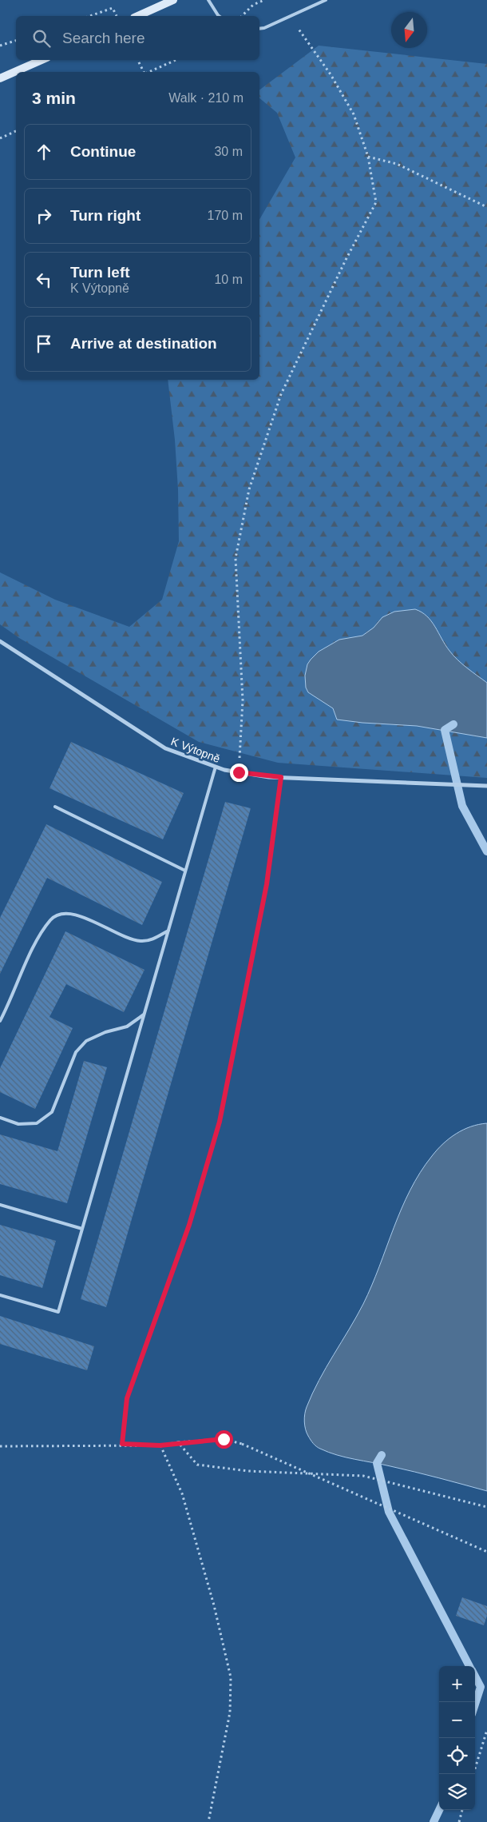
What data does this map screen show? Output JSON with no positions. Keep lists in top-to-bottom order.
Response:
{
  "streets": {
    "street": ["K Výtopně"]
  },
  "north": "bottom",
  "page": {
    "search": "Search here",
    "heading": ["3 min", "Walk · 210 m"],
    "list": [
      ["Continue", "30 m"],
      ["Turn right", "170 m"],
      ["Turn left", "K Výtopně", "10 m"],
      "Arrive at destination"
    ],
    "map_buttons": ["+", "−"]
  }
}
